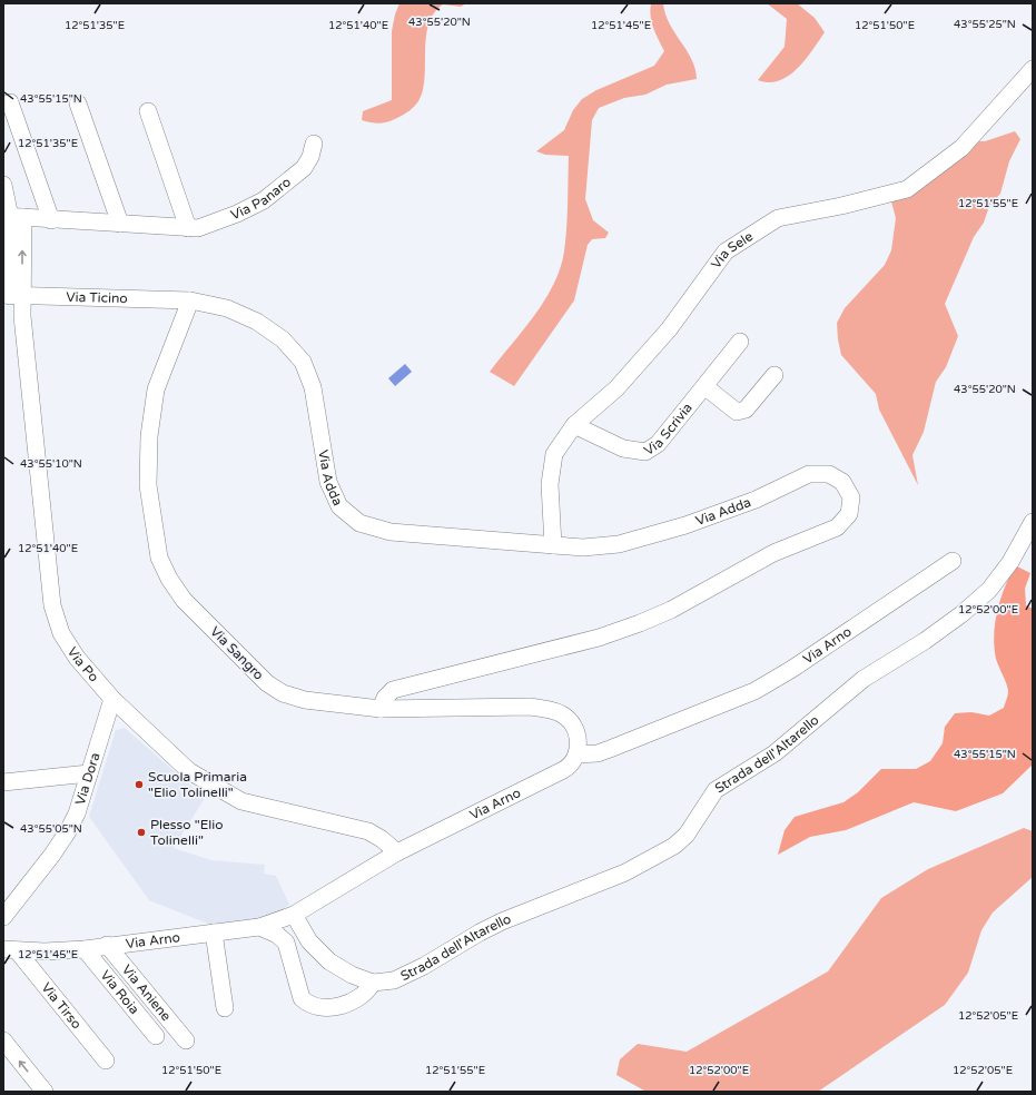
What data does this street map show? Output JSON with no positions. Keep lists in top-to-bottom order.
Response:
{
  "streets": {
    "street": [
      "Via Panaro",
      "Via Sele",
      "Via Ticino",
      "Via Scrivia",
      "Via Adda",
      "Via Arno",
      "Via Sangro",
      "Via Po",
      "Strada dell'Altarello",
      "Via Dora",
      "Via Roia",
      "Via Aniene",
      "Via Tirso"
    ]
  },
  "crossings": [
    ["Via Sele", "Via Scrivia"],
    ["Via Sele", "Via Adda"],
    ["Via Ticino", "Via Adda"],
    ["Via Ticino", "Via Sangro"],
    ["Via Ticino", "Via Po"],
    ["Via Adda", "Via Sangro"],
    ["Via Arno", "Via Sangro"],
    ["Via Arno", "Via Po"],
    ["Via Arno", "Strada dell'Altarello"],
    ["Via Arno", "Via Roia"],
    ["Via Arno", "Via Aniene"],
    ["Via Arno", "Via Tirso"],
    ["Via Po", "Via Dora"]
  ],
  "places": ["Scuola Primaria \"Elio Tolinelli\"", "Plesso \"Elio Tolinelli\""],
  "coordinates": [
    "43°55'20\"N",
    "43°55'25\"N",
    "12°51'40\"E",
    "12°51'35\"E",
    "12°51'45\"E",
    "12°51'50\"E",
    "43°55'15\"N",
    "12°51'55\"E",
    "43°55'10\"N",
    "12°52'00\"E",
    "43°55'05\"N",
    "12°52'05\"E"
  ]
}
